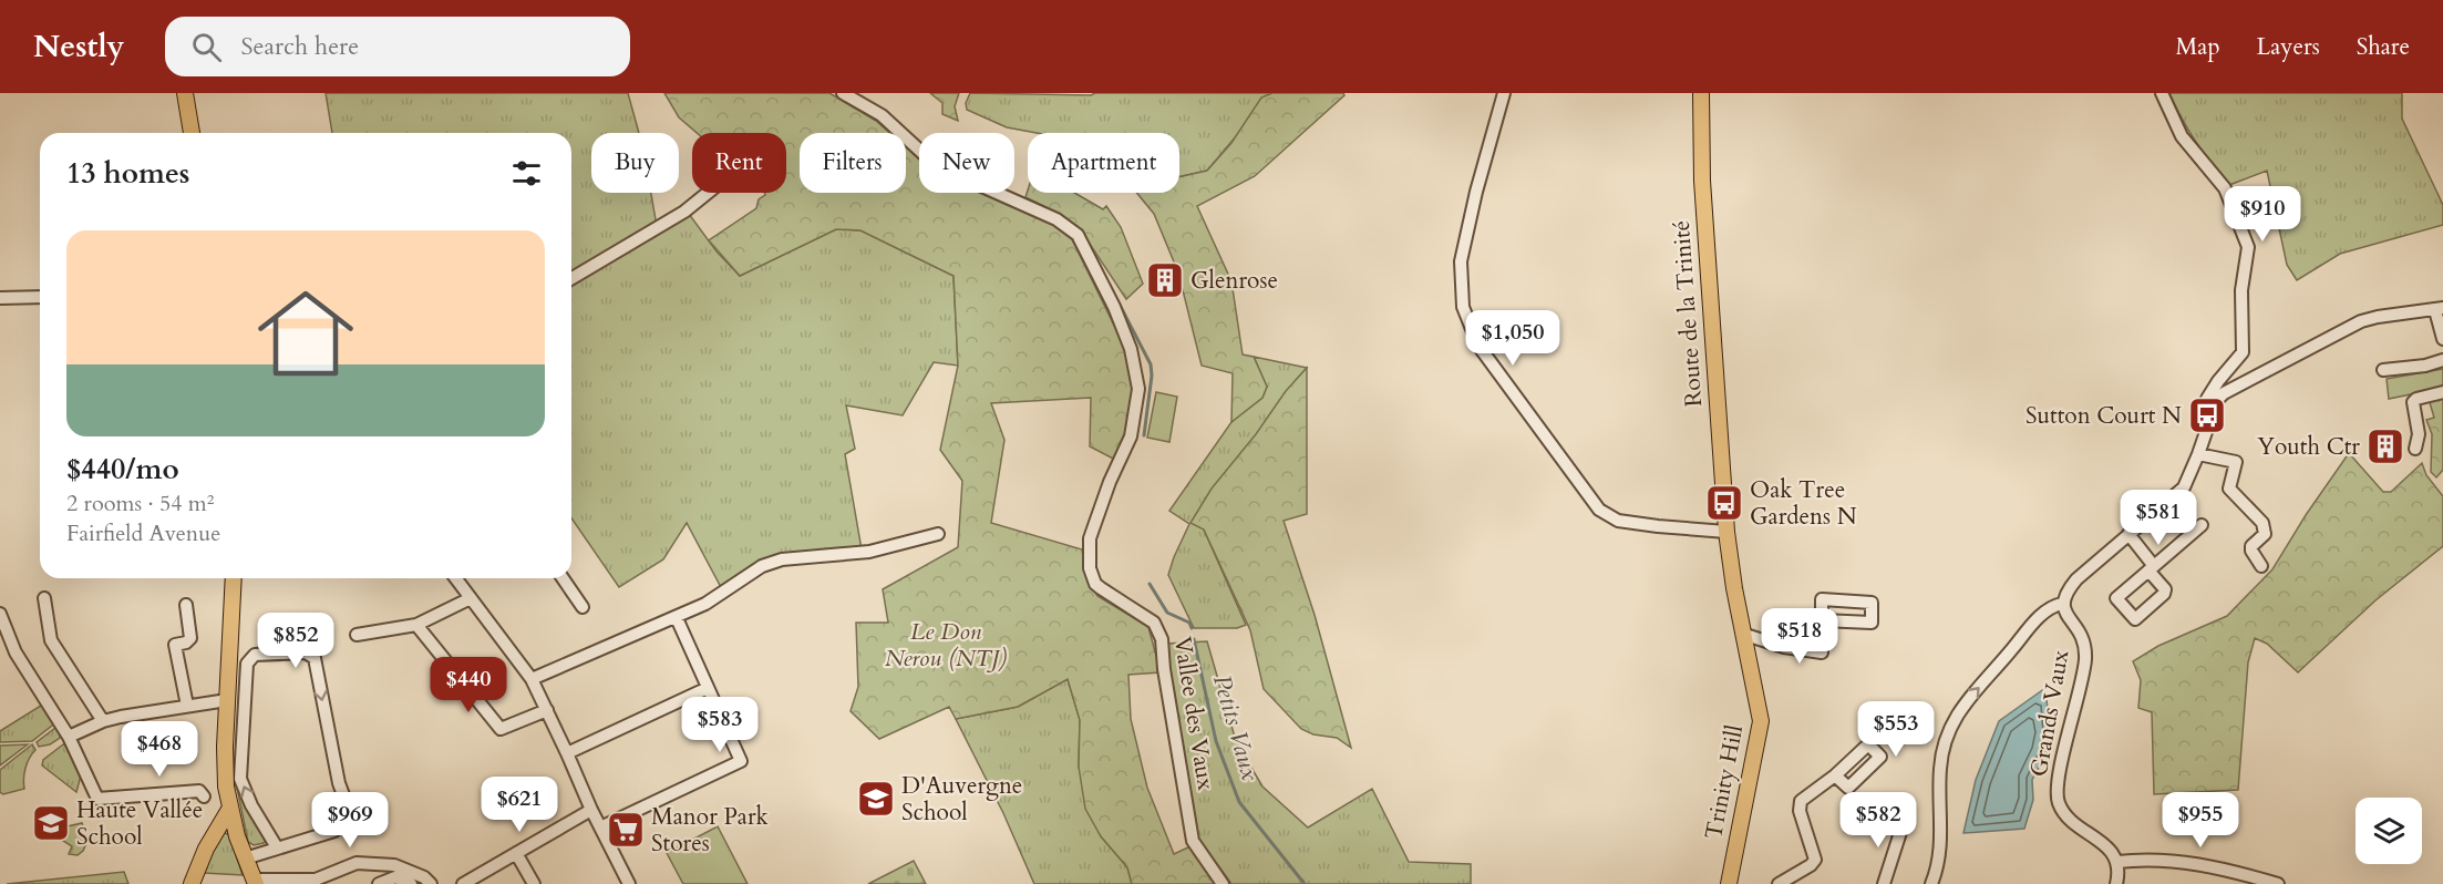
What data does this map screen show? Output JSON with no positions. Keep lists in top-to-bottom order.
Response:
{
  "streets": {
    "main road": ["Route de la Trinité", "Trinity Hill"],
    "street": ["Vallee des Vaux", "Grands Vaux"]
  },
  "crossings": [
    ["Route de la Trinité", "Trinity Hill"]
  ],
  "water": ["Petits Vaux"],
  "parks": ["Le Don Nerou (NTJ)"],
  "places": {
    "building": ["Glenrose", "Youth Ctr"],
    "bus stop": ["Sutton Court N", "Oak Tree Gardens N"],
    "school or university": ["D'Auvergne School", "Haute Vallée School"],
    "supermarket": ["Manor Park Stores"]
  },
  "page": {
    "header": "Nestly",
    "search": "Search here",
    "nav": ["Map", "Layers", "Share"],
    "chip": [
      "Buy",
      "Rent",
      "Filters",
      "New",
      "Apartment"
    ],
    "heading": "13 homes",
    "price": [
      "$910",
      "$1,050",
      "$581",
      "$518",
      "$852",
      "$440",
      "$583",
      "$553",
      "$468",
      "$621",
      "$969",
      "$582",
      "$955"
    ],
    "list": [
      {
        "name": "$440/mo",
        "note": "2 rooms · 54 m² · Fairfield Avenue"
      }
    ]
  }
}
